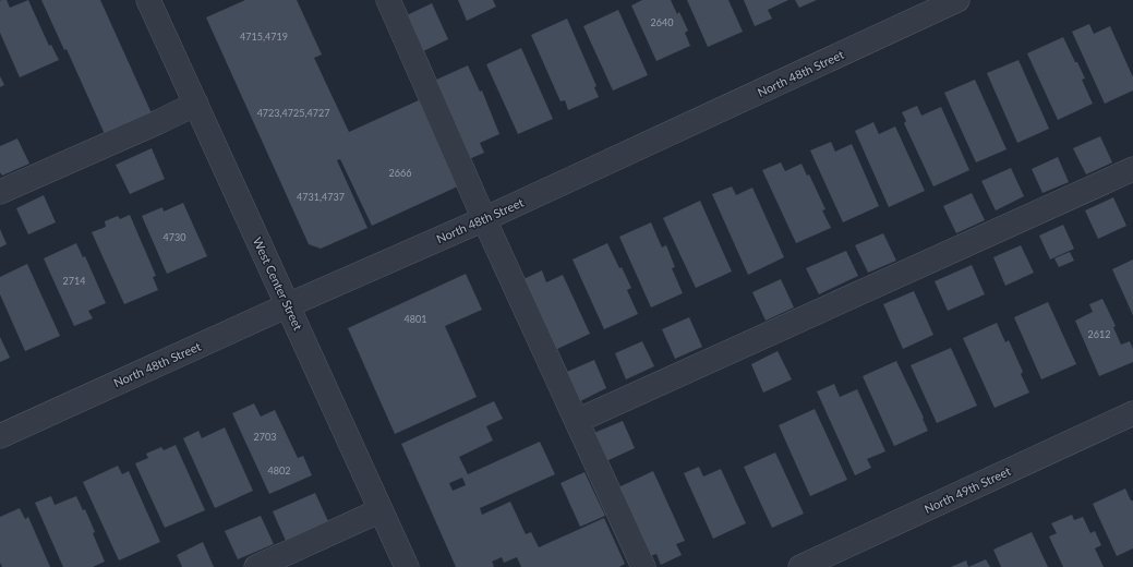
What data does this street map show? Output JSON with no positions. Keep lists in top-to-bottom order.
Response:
{
  "streets": {
    "street": ["North 48th Street", "West Center Street", "North 49th Street"]
  },
  "crossings": [
    ["North 48th Street", "West Center Street"]
  ],
  "house_numbers": [
    "2640",
    "4715,4719",
    "4723,4725,4727",
    "2666",
    "4731,4737",
    "4730",
    "2714",
    "4801",
    "2612",
    "2703",
    "4802"
  ]
}
